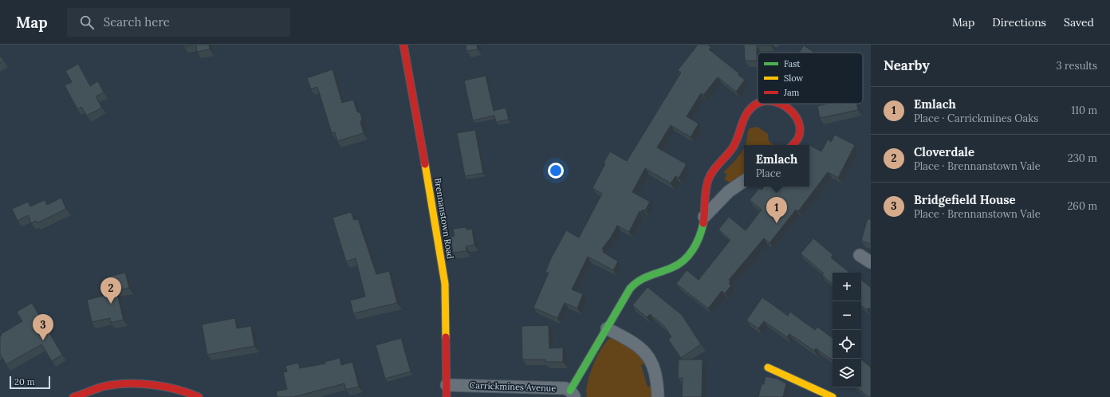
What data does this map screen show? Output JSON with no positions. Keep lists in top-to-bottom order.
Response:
{
  "streets": {
    "street": ["Brennanstown Road", "Carrickmines Avenue"]
  },
  "crossings": [
    ["Brennanstown Road", "Carrickmines Avenue"]
  ],
  "legend": ["Fast", "Slow", "Jam"],
  "scale_bar": "20 m",
  "page": {
    "header": "Map",
    "search": "Search here",
    "nav": ["Map", "Directions", "Saved"],
    "heading": ["Nearby", "3 results"],
    "list": [
      {
        "mark": "1",
        "name": "Emlach",
        "note": "Place · Carrickmines Oaks",
        "value": "110 m"
      },
      {
        "mark": "2",
        "name": "Cloverdale",
        "note": "Place · Brennanstown Vale",
        "value": "230 m"
      },
      {
        "mark": "3",
        "name": "Bridgefield House",
        "note": "Place · Brennanstown Vale",
        "value": "260 m"
      }
    ],
    "popup": ["Emlach", "Place"],
    "pins": ["1", "2", "3"],
    "map_buttons": ["+", "−"],
    "scale": "20 m"
  }
}
